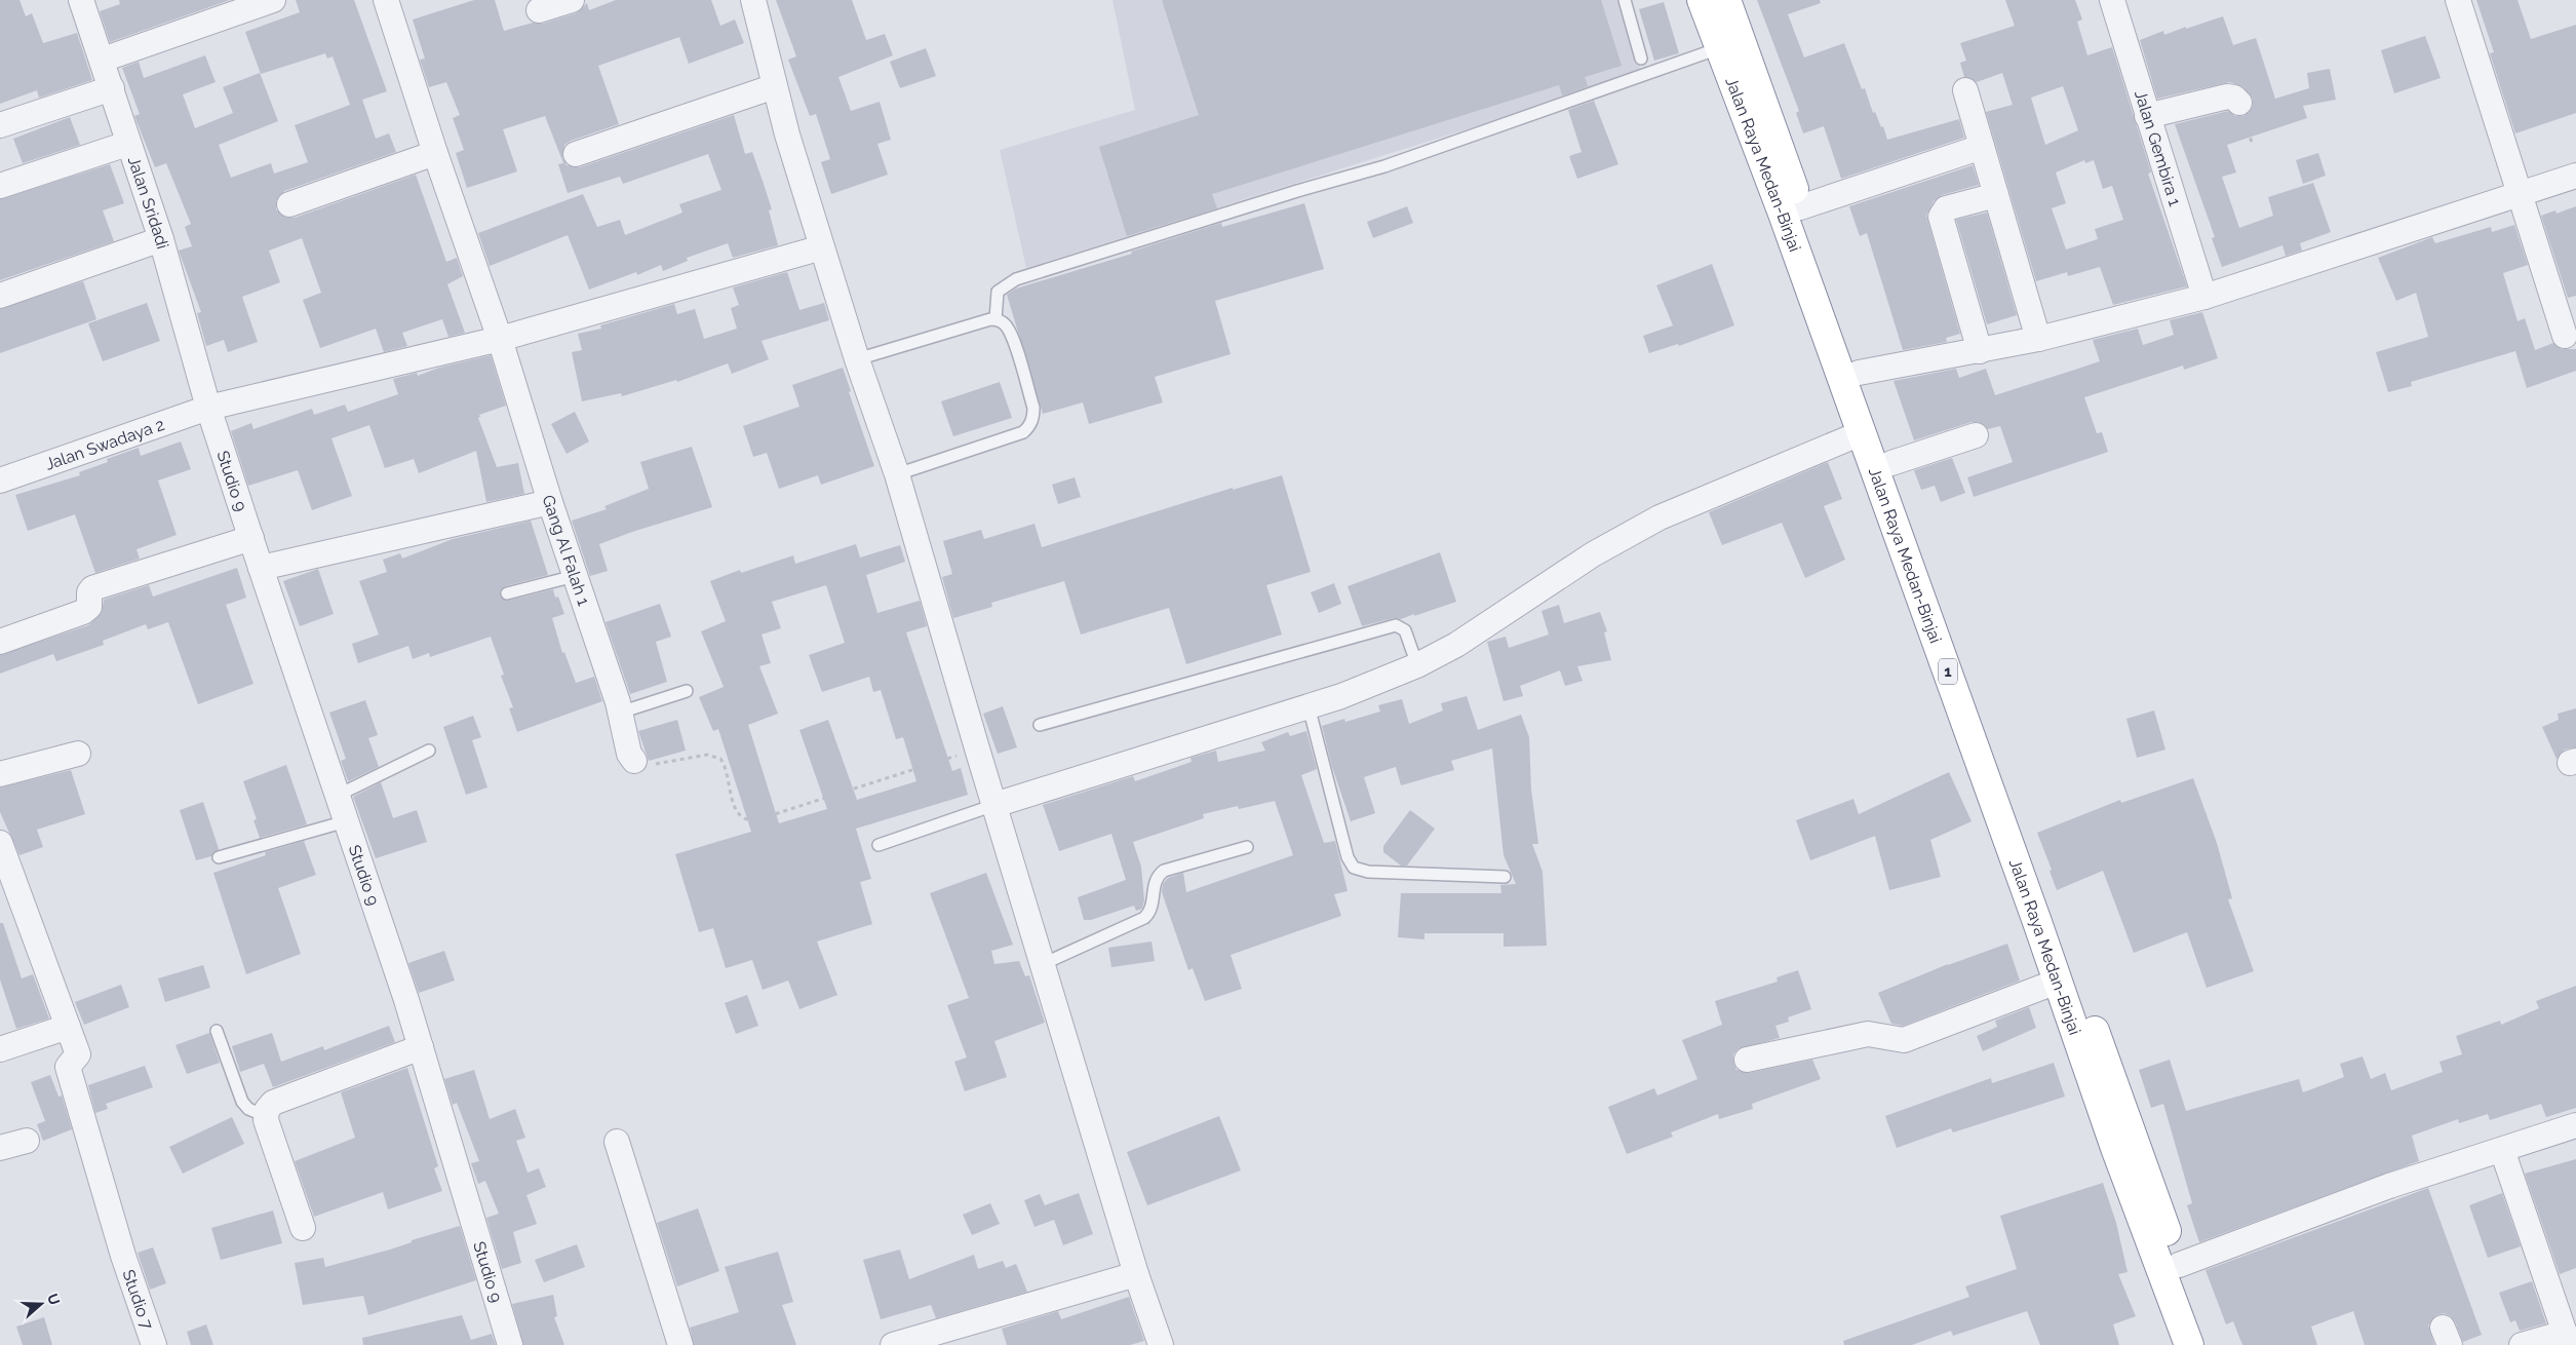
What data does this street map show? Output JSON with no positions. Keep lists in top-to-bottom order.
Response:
{
  "streets": {
    "highway": ["Jalan Raya Medan-Binjai", "1"],
    "street": [
      "Jalan Gembira 1",
      "Jalan Sridadi",
      "Jalan Swadaya 2",
      "Studio 9",
      "Gang Al Falah 1",
      "Studio 7"
    ]
  },
  "crossings": [
    ["Jalan Sridadi", "Jalan Swadaya 2"],
    ["Jalan Sridadi", "Studio 9"],
    ["Jalan Swadaya 2", "Studio 9"],
    ["Jalan Swadaya 2", "Gang Al Falah 1"]
  ],
  "north": "right"
}
